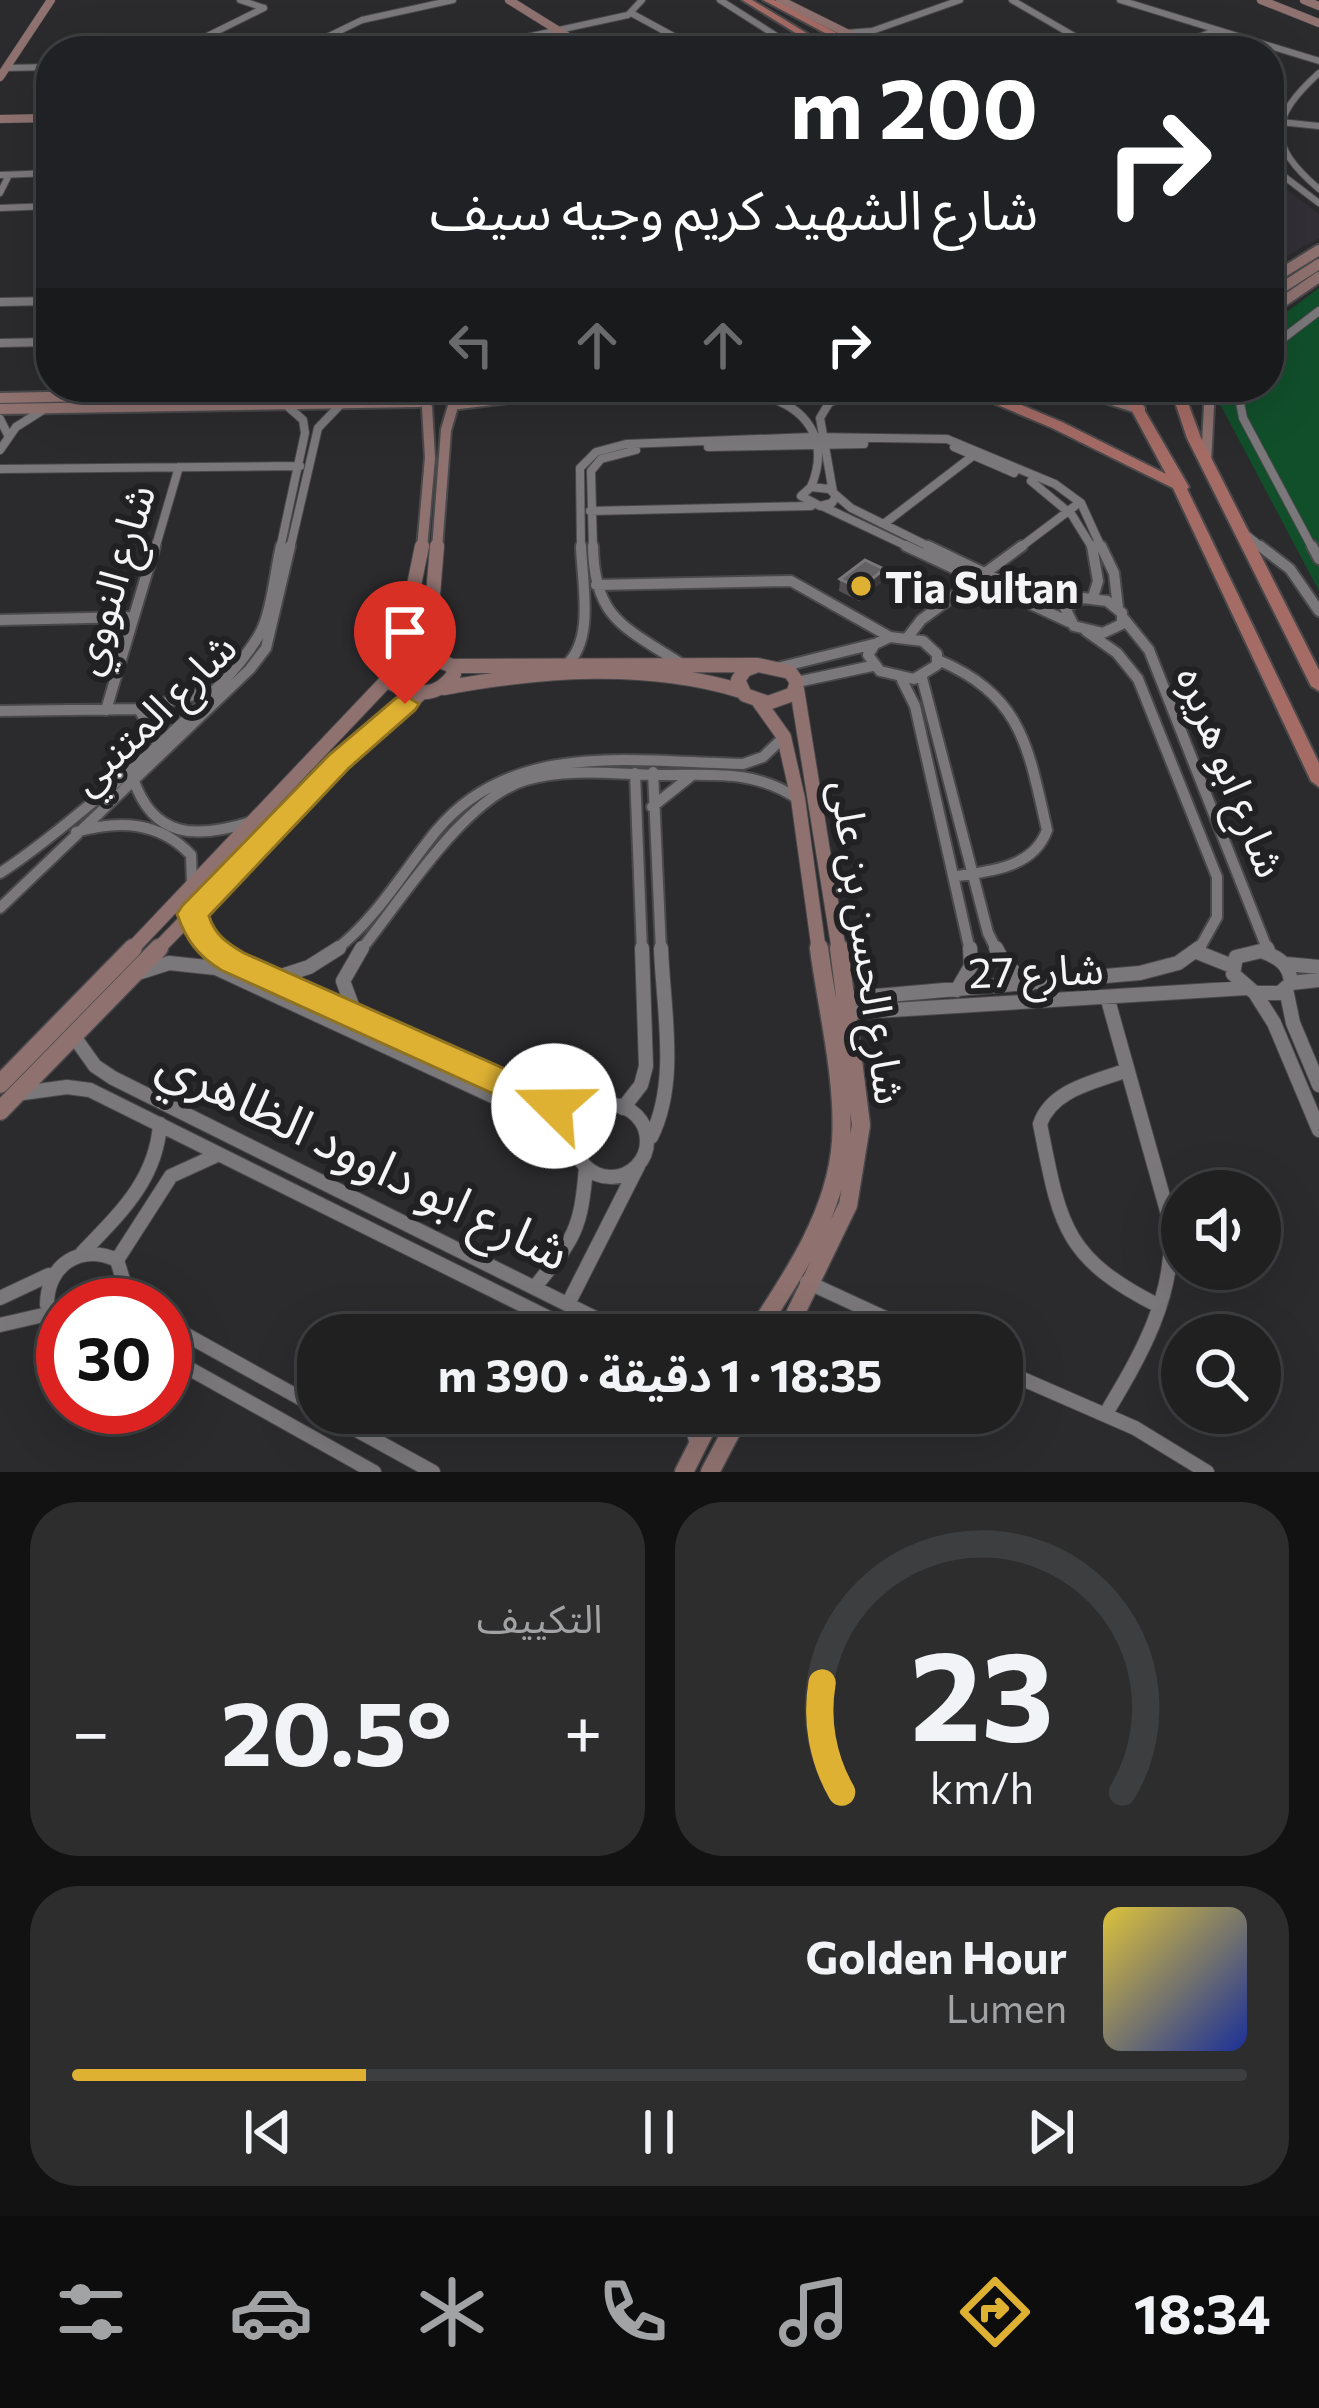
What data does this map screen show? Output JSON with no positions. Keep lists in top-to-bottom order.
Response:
{
  "streets": {
    "street": [
      "شارع النووي",
      "شارع المتنبي",
      "شارع ابو هريره",
      "شارع الحسن بن على",
      "شارع 27",
      "شارع ابو داوود الظاهري"
    ]
  },
  "crossings": [
    ["شارع النووي", "شارع المتنبي"],
    ["شارع ابو هريره", "شارع 27"],
    ["شارع الحسن بن على", "شارع 27"]
  ],
  "places": ["Tia Sultan"],
  "page": {
    "turn": ["200 m", "شارع الشهيد كريم وجيه سيف"],
    "limit": "30",
    "trip": "18:35 · 1 دقيقة · 390 m",
    "tile": "التكييف",
    "heat": ["−", "20.5°", "+"],
    "song": ["Golden Hour", "Lumen"],
    "tabs": "18:34",
    "gauge": ["23", "km/h"]
  }
}
